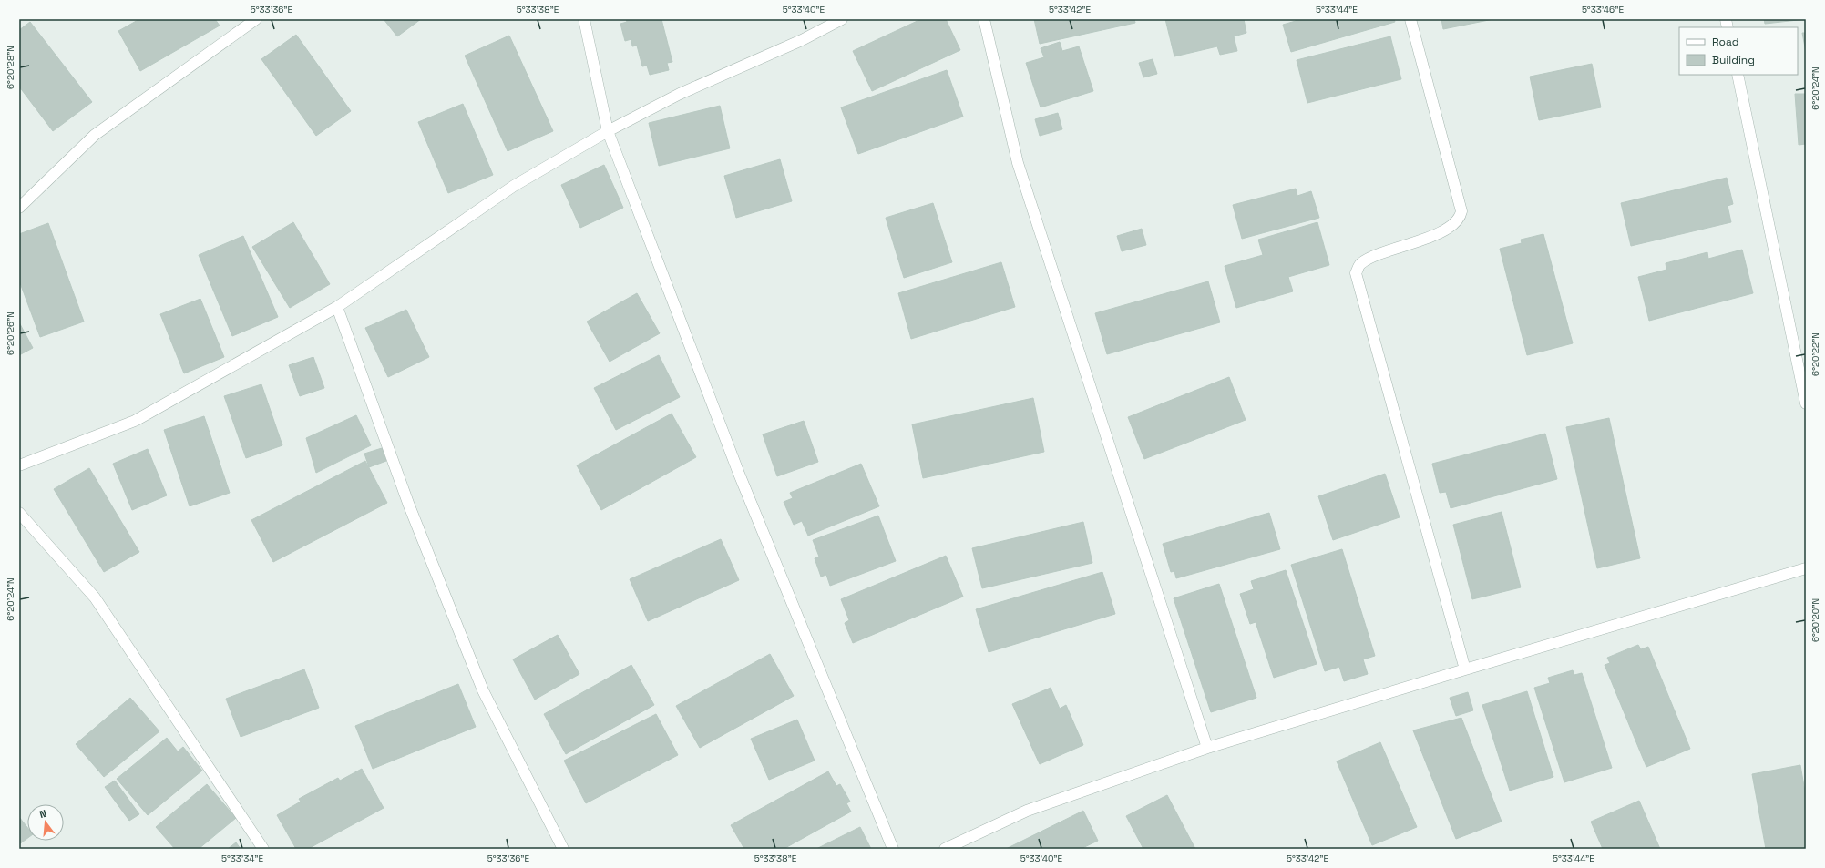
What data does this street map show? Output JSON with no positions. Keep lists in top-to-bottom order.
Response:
{
  "legend": ["Road", "Building"],
  "north": "top",
  "coordinates": [
    "5°33'36\"E",
    "5°33'38\"E",
    "5°33'40\"E",
    "5°33'42\"E",
    "5°33'44\"E",
    "5°33'46\"E",
    "6°20'28\"N",
    "6°20'24\"N",
    "6°20'26\"N",
    "6°20'22\"N",
    "6°20'20\"N",
    "5°33'34\"E"
  ]
}
